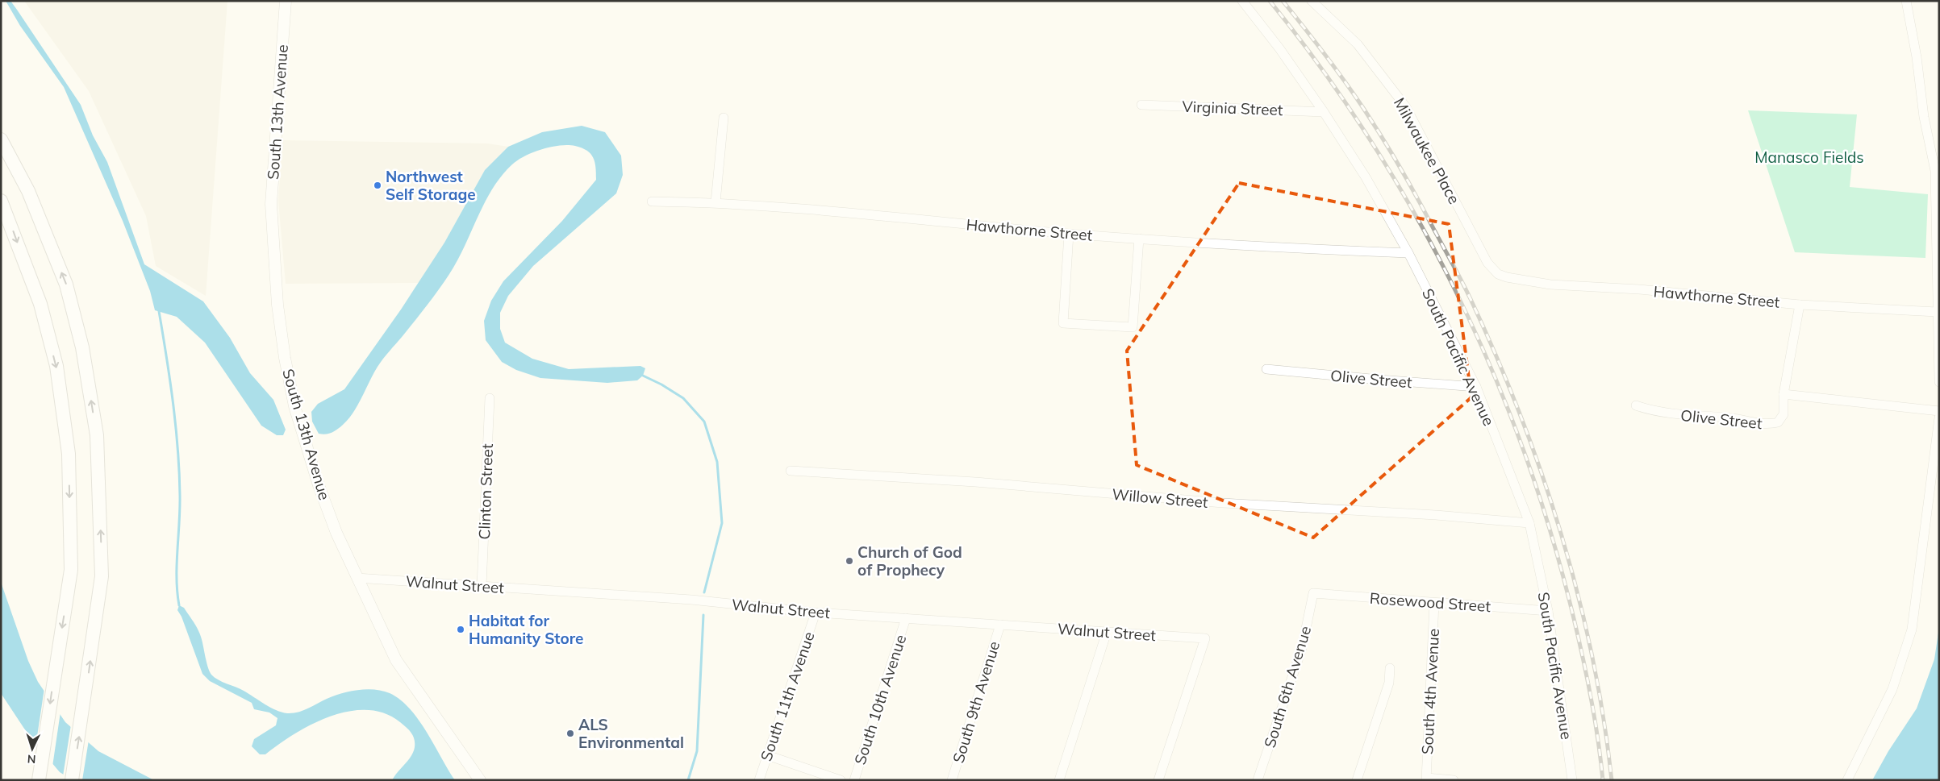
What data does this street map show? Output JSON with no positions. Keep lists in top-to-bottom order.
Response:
{
  "streets": {
    "main road": ["South 13th Avenue"],
    "street": [
      "Virginia Street",
      "Milwaukee Place",
      "Hawthorne Street",
      "South Pacific Avenue",
      "Olive Street",
      "Clinton Street",
      "Willow Street",
      "Walnut Street",
      "Rosewood Street",
      "South 6th Avenue",
      "South 4th Avenue",
      "South 11th Avenue",
      "South 10th Avenue",
      "South 9th Avenue"
    ]
  },
  "crossings": [
    ["Virginia Street", "South Pacific Avenue"],
    ["South 13th Avenue", "Walnut Street"],
    ["Milwaukee Place", "Hawthorne Street"],
    ["Hawthorne Street", "South Pacific Avenue"],
    ["Hawthorne Street", "Olive Street"],
    ["South Pacific Avenue", "Olive Street"],
    ["South Pacific Avenue", "Willow Street"],
    ["South Pacific Avenue", "Rosewood Street"],
    ["Clinton Street", "Walnut Street"],
    ["Walnut Street", "South 11th Avenue"],
    ["Walnut Street", "South 10th Avenue"],
    ["Walnut Street", "South 9th Avenue"],
    ["Rosewood Street", "South 6th Avenue"],
    ["Rosewood Street", "South 4th Avenue"]
  ],
  "parks": ["Manasco Fields"],
  "places": [
    "Northwest Self Storage",
    "Church of God of Prophecy",
    "Habitat for Humanity Store",
    "ALS Environmental"
  ],
  "north": "bottom"
}
